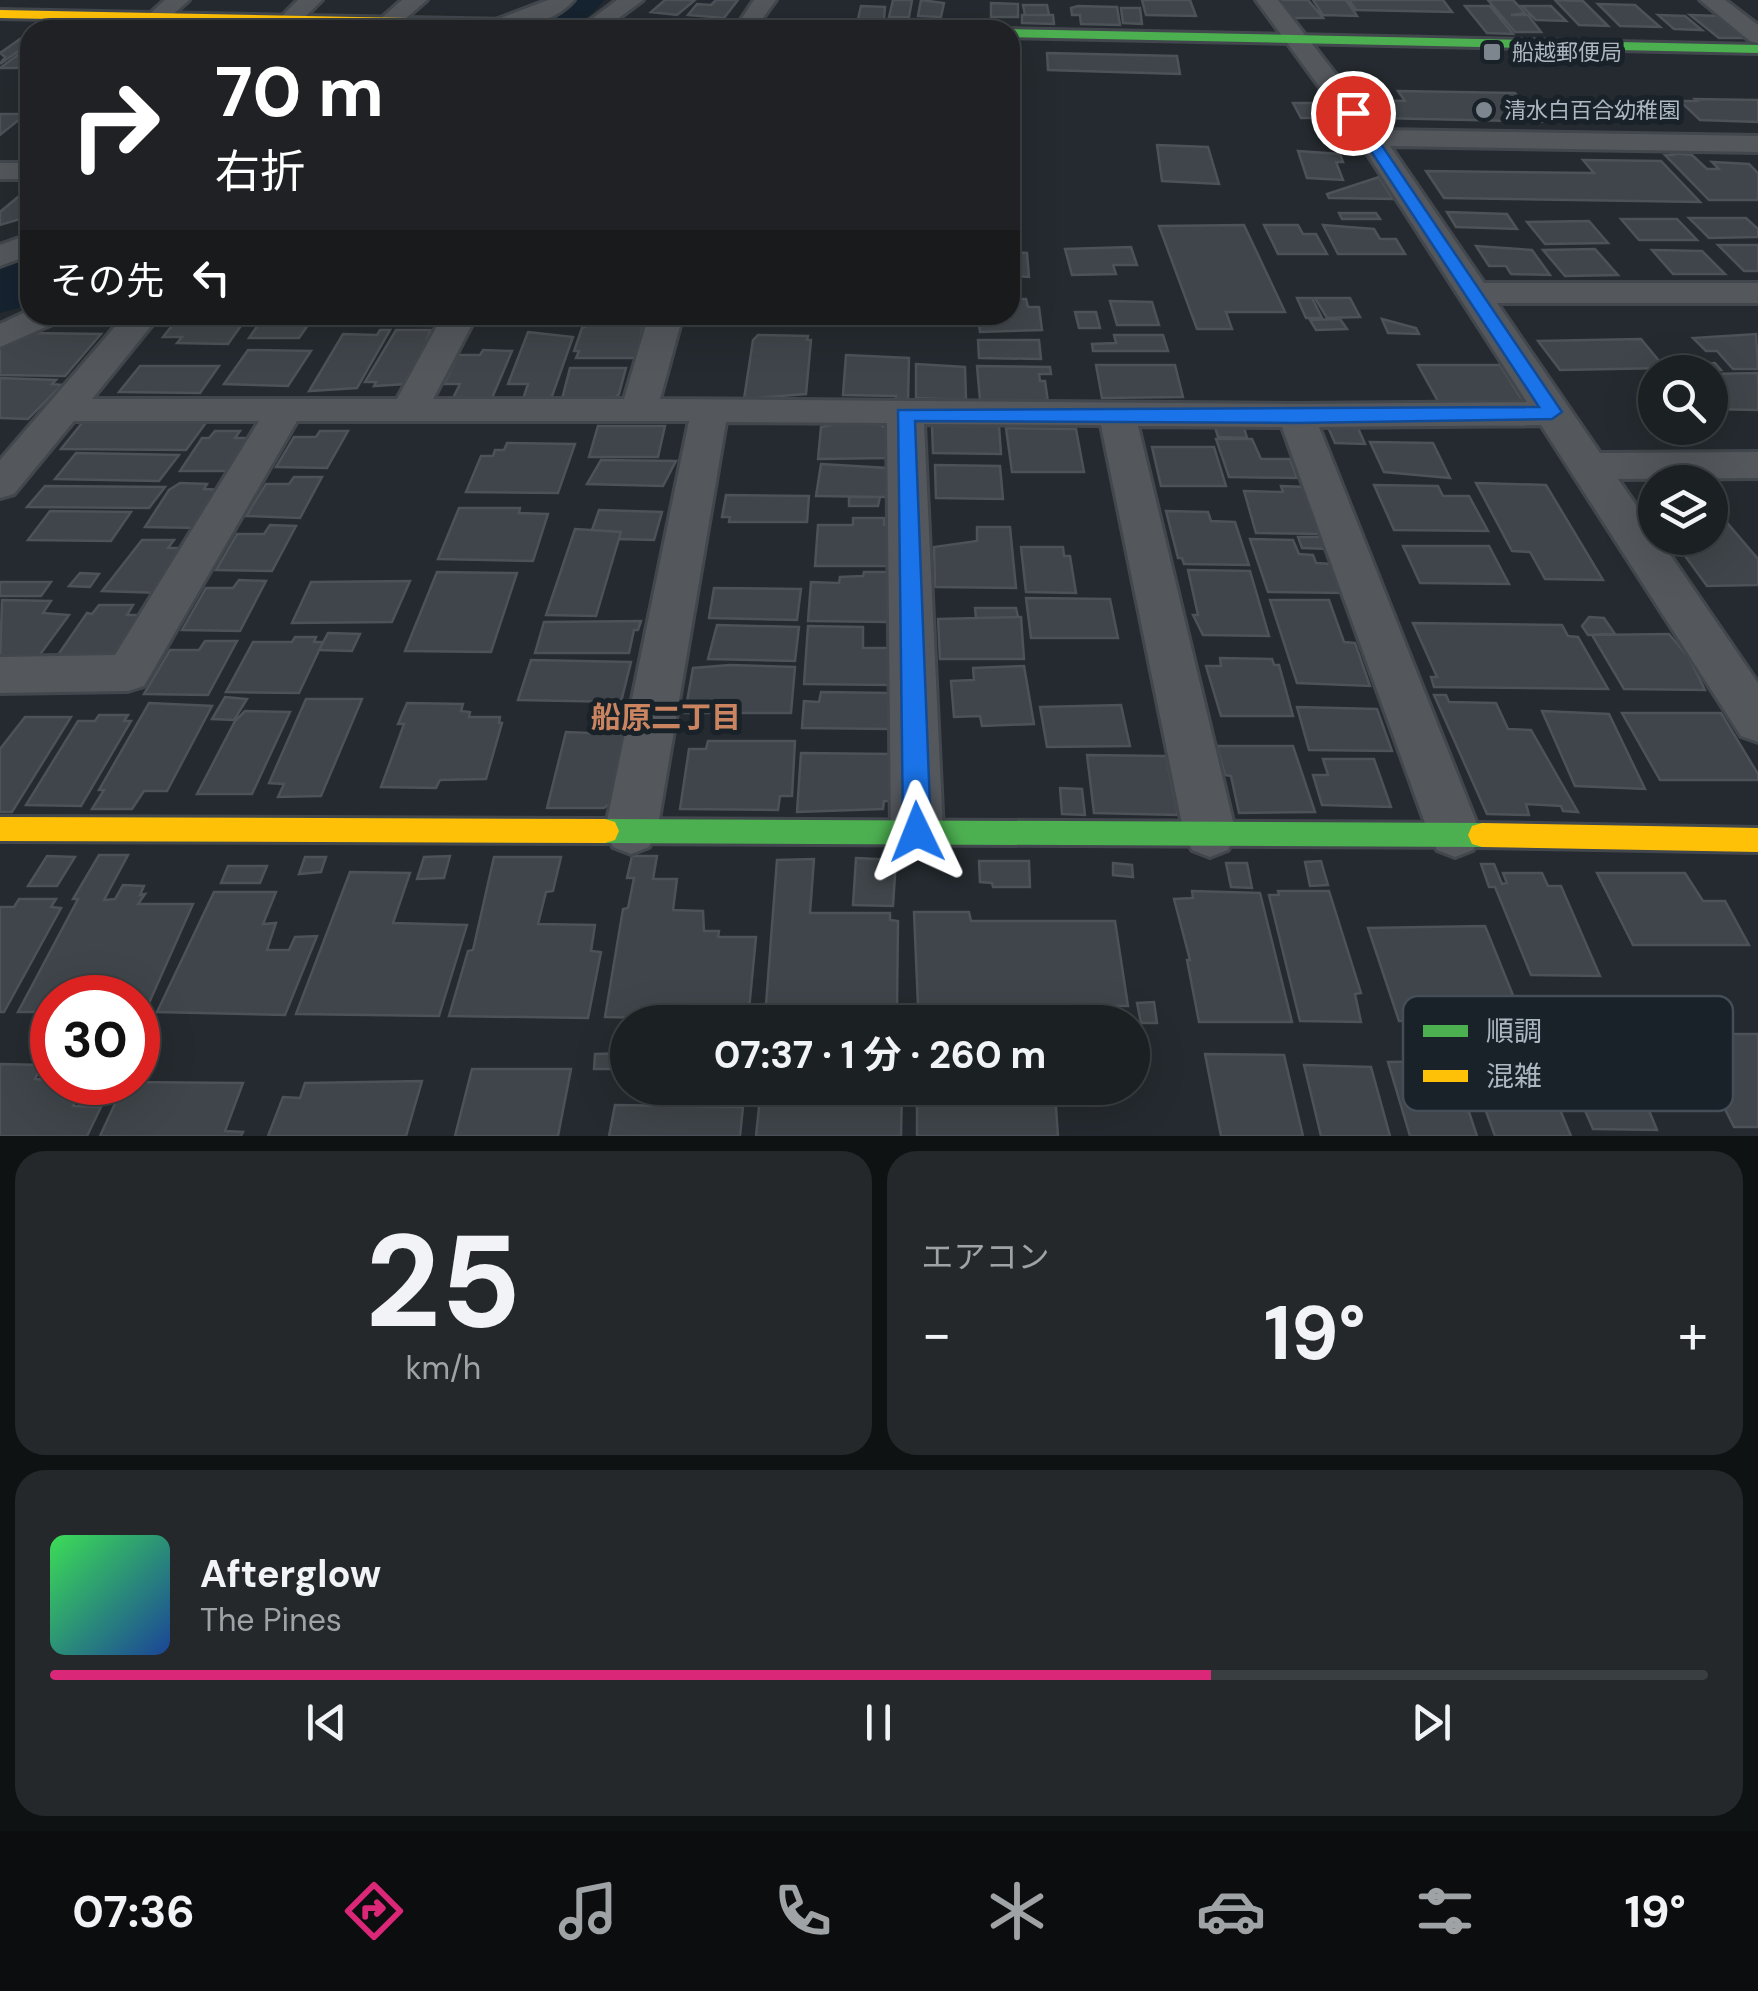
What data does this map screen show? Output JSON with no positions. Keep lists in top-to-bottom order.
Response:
{
  "districts": ["船原二丁目"],
  "places": {
    "transit": ["船越郵便局"],
    "other": ["清水白百合幼稚園"]
  },
  "legend": ["順調", "混雑"],
  "page": {
    "turn": ["70 m", "右折"],
    "then": "その先",
    "limit": "30",
    "trip": "07:37 · 1 分 · 260 m",
    "tile": [
      ["25", "km/h"],
      "エアコン"
    ],
    "heat": ["−", "19°", "+"],
    "song": ["Afterglow", "The Pines"],
    "tabs": ["07:36", "19°"]
  }
}
